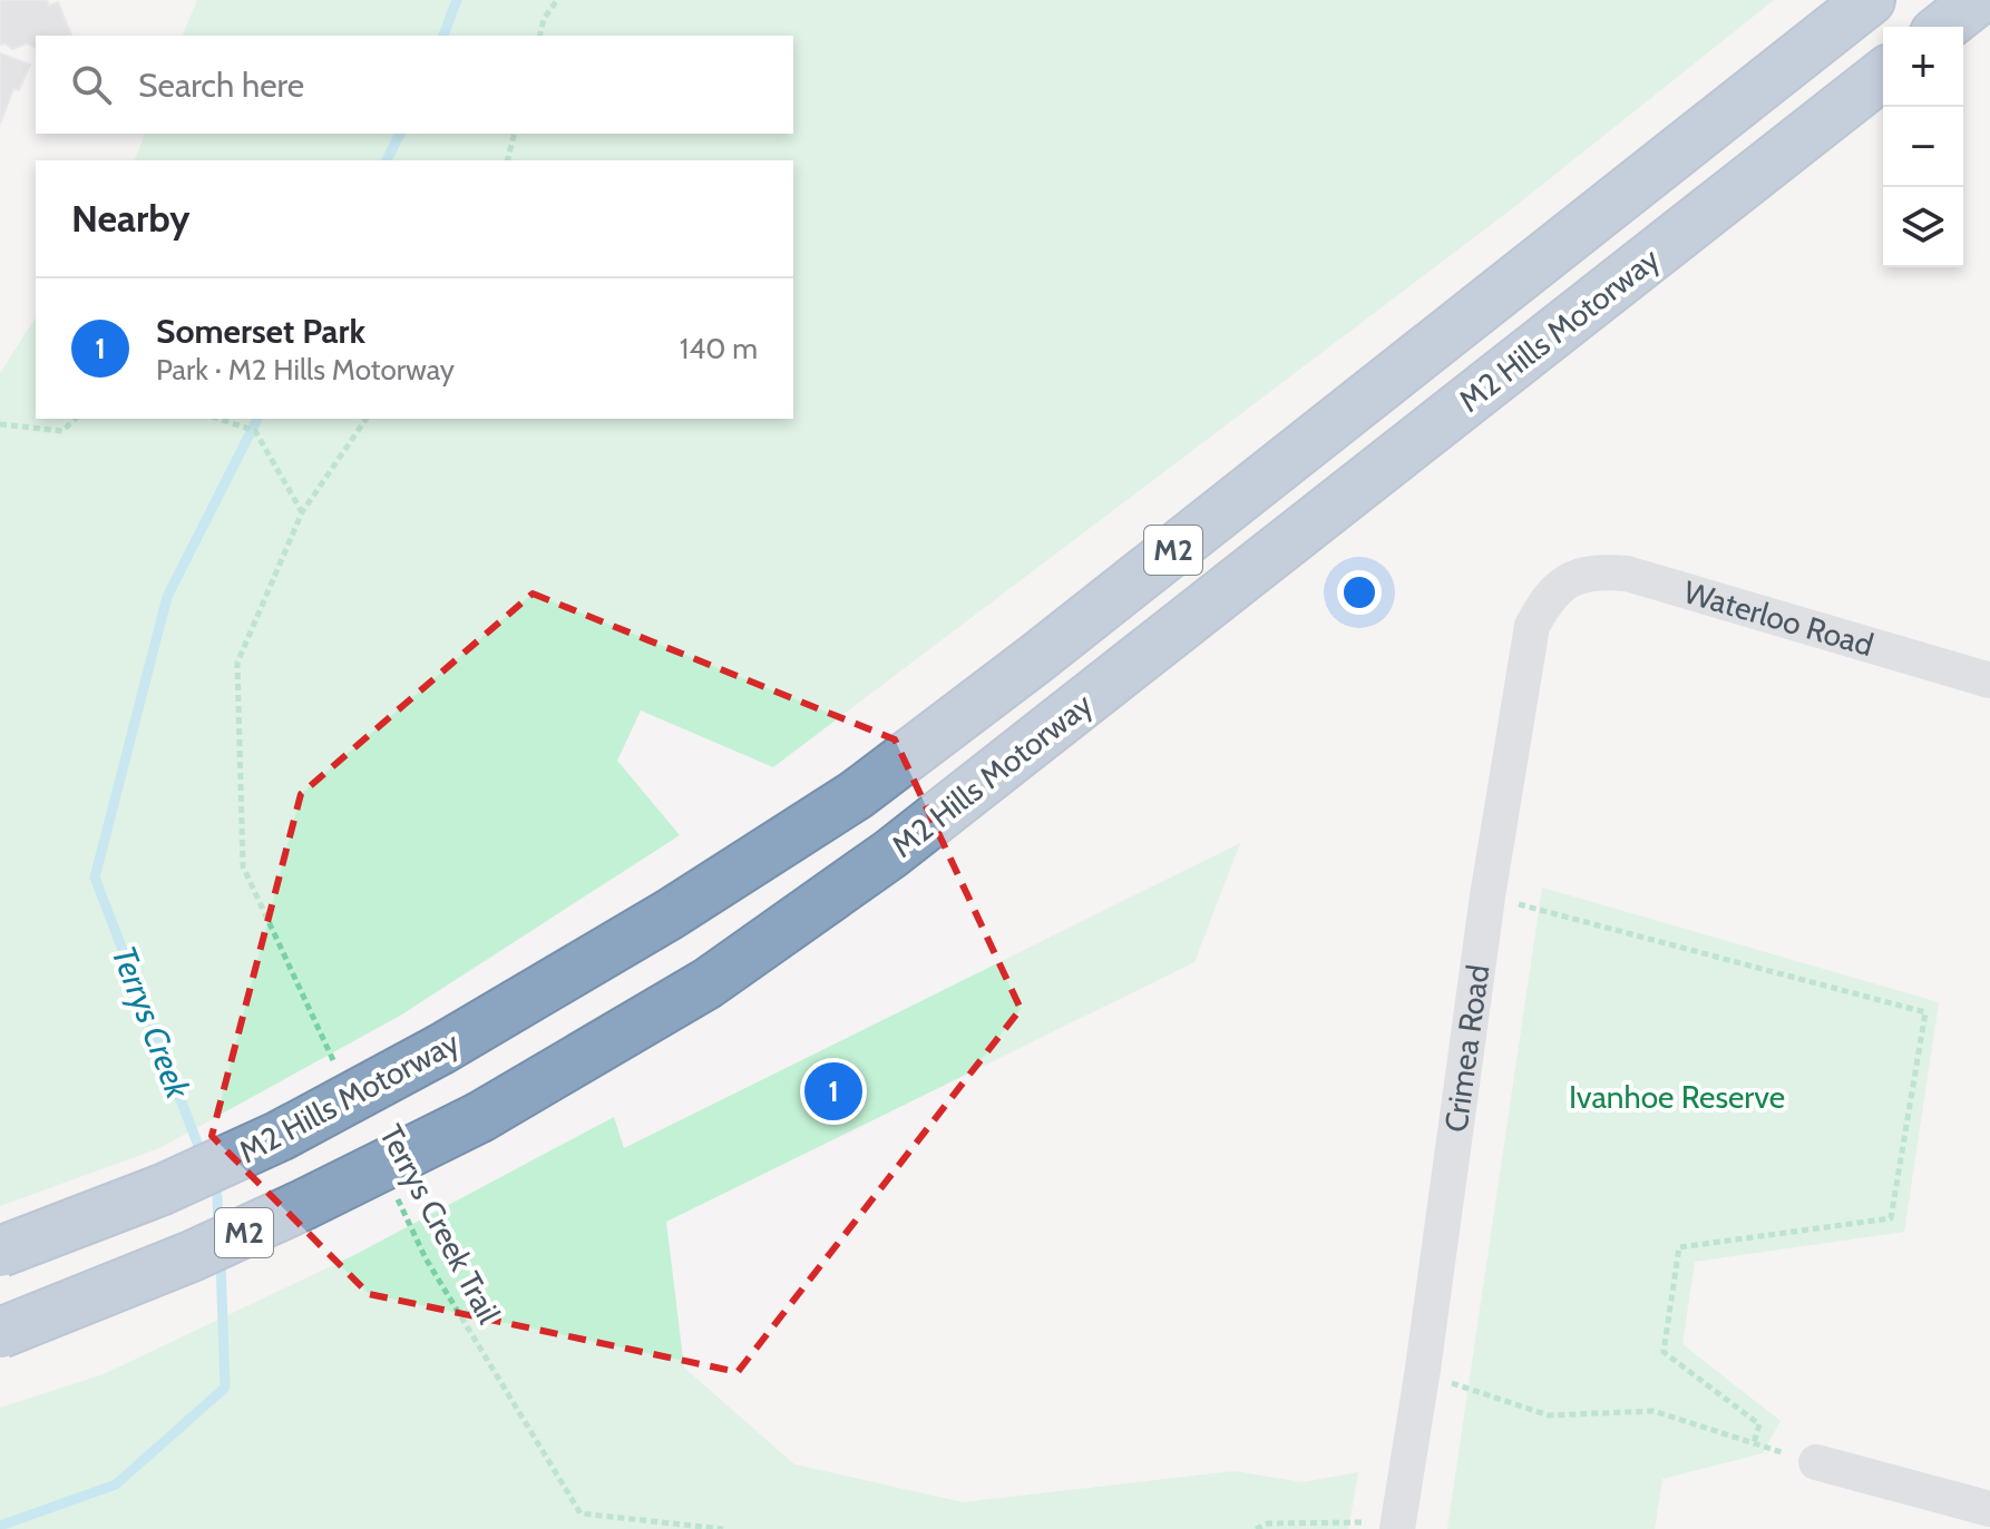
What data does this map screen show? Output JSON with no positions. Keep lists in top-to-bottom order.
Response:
{
  "streets": {
    "highway": ["M2 Hills Motorway", "M2"],
    "street": ["Waterloo Road", "Crimea Road"],
    "path": ["Terrys Creek Trail"]
  },
  "crossings": [
    ["Waterloo Road", "Crimea Road"]
  ],
  "water": ["Terrys Creek"],
  "parks": ["Ivanhoe Reserve"],
  "page": {
    "map_buttons": ["+", "−"],
    "search": "Search here",
    "heading": "Nearby",
    "list": [
      {
        "mark": "1",
        "name": "Somerset Park",
        "note": "Park · M2 Hills Motorway",
        "value": "140 m"
      }
    ],
    "pins": "1"
  }
}
